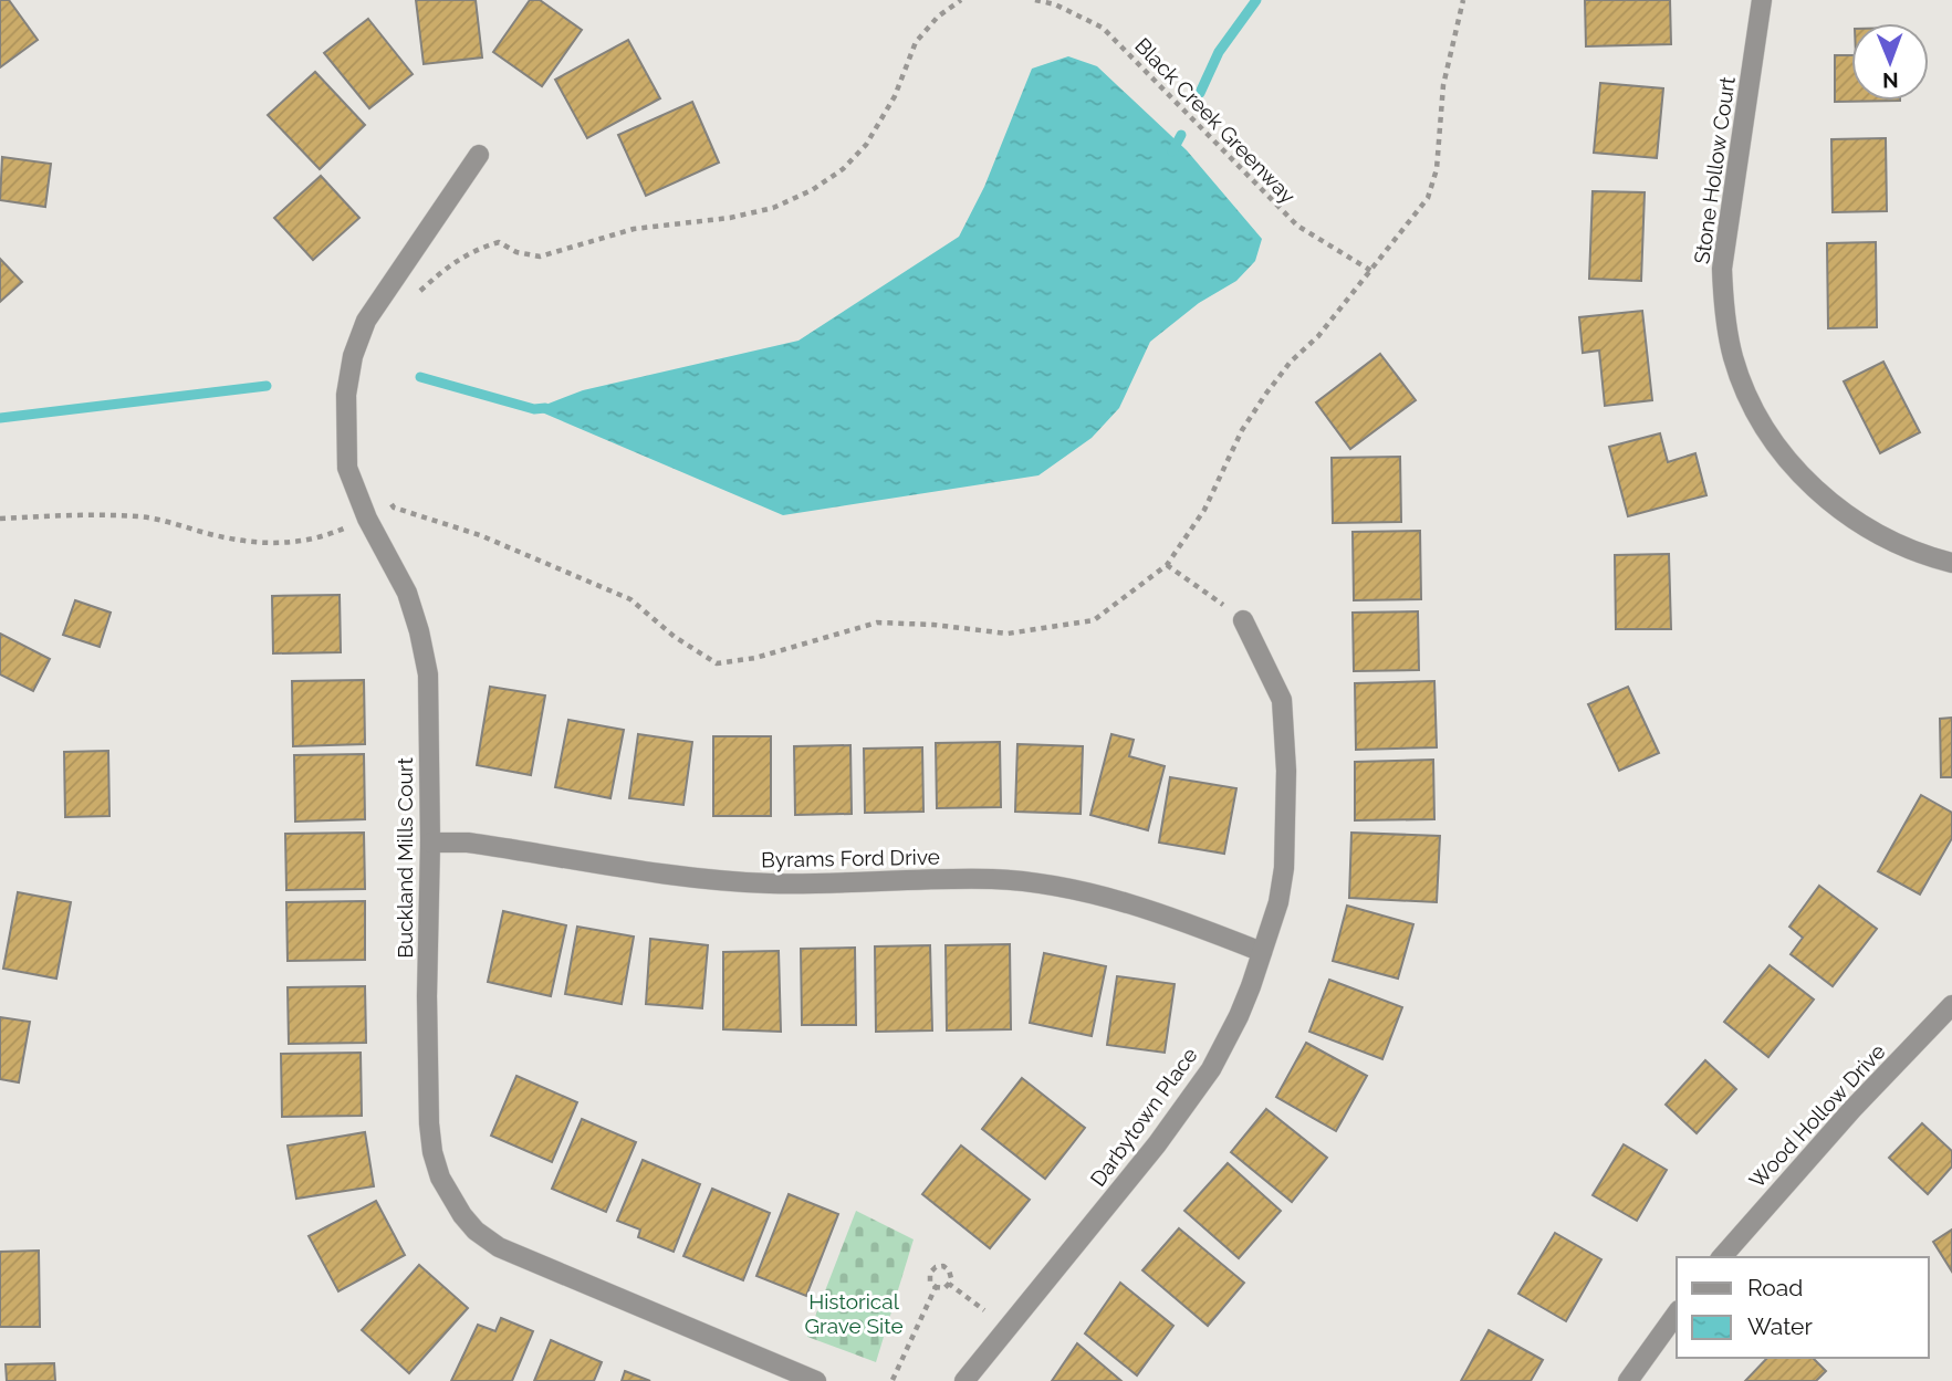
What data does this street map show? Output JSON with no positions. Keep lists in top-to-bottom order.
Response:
{
  "streets": {
    "street": [
      "Stone Hollow Court",
      "Buckland Mills Court",
      "Byrams Ford Drive",
      "Wood Hollow Drive",
      "Darbytown Place"
    ],
    "path": ["Black Creek Greenway"]
  },
  "crossings": [
    ["Buckland Mills Court", "Byrams Ford Drive"],
    ["Byrams Ford Drive", "Darbytown Place"]
  ],
  "parks": ["Historical Grave Site"],
  "legend": ["Road", "Water"],
  "north": "bottom"
}
